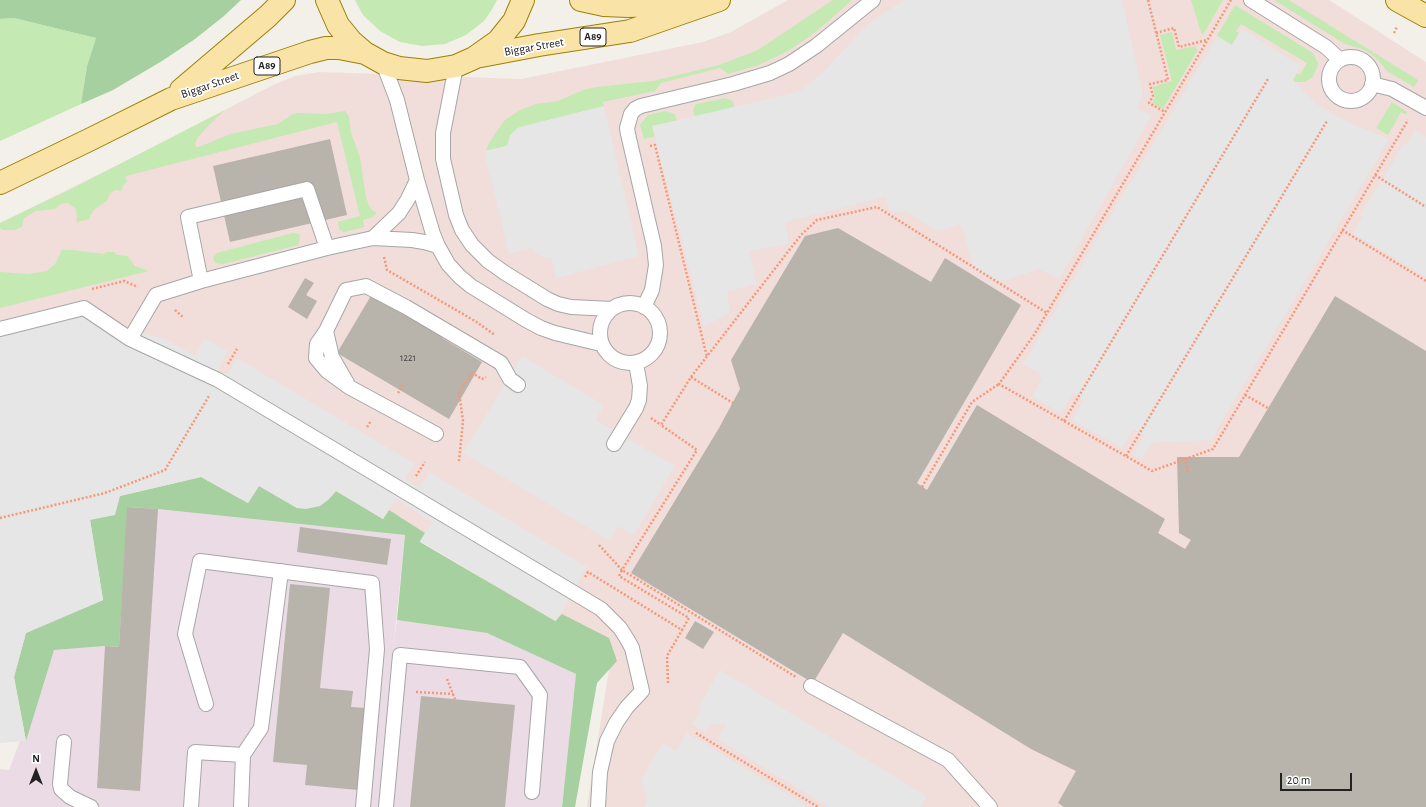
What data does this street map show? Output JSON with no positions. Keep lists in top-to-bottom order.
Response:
{
  "streets": {
    "main road": ["A89", "Biggar Street"]
  },
  "house_numbers": ["1221"],
  "scale_bar": "20 m",
  "north": "top"
}
